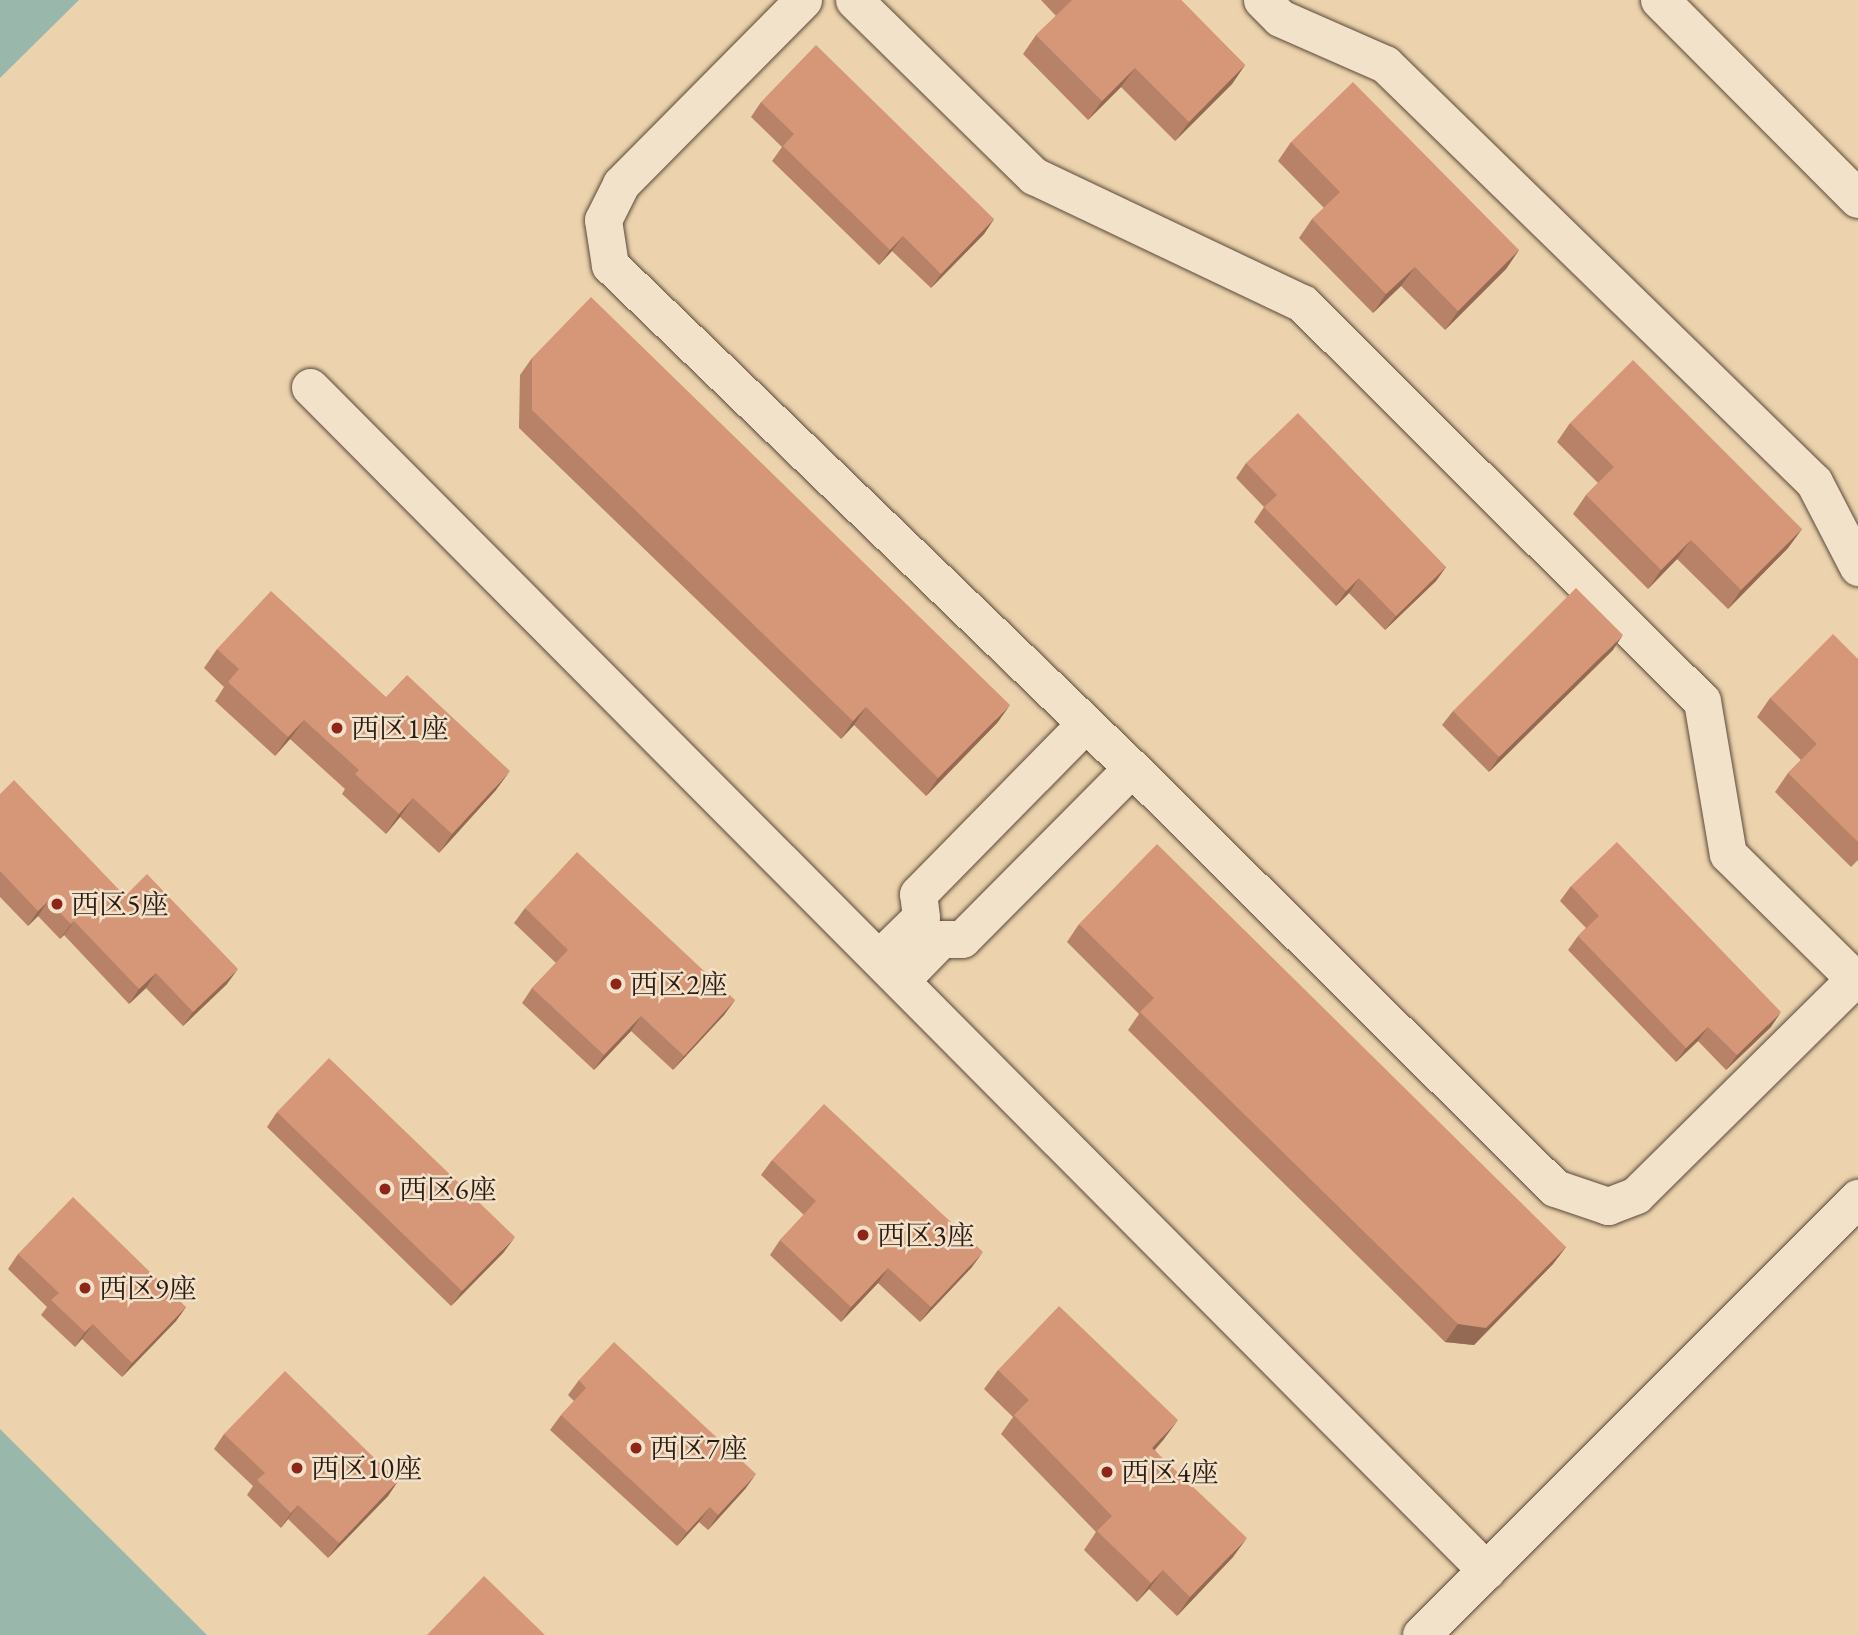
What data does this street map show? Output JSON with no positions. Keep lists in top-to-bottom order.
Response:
{
  "places": [
    "西区1座",
    "西区5座",
    "西区2座",
    "西区6座",
    "西区3座",
    "西区9座",
    "西区7座",
    "西区10座",
    "西区4座"
  ]
}
